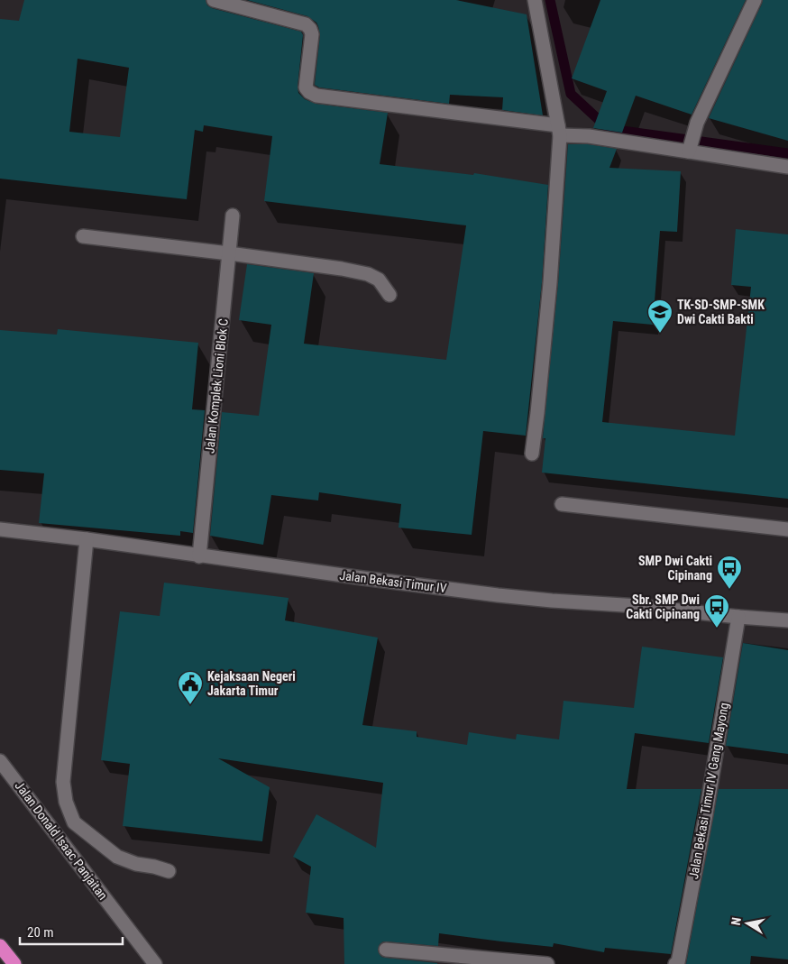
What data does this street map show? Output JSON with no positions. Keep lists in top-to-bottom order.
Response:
{
  "streets": {
    "street": [
      "Jalan Komplek Lioni Blok C",
      "Jalan Bekasi Timur IV",
      "Jalan Bekasi Timur IV Gang Mayong",
      "Jalan Donald Isaac Panjaitan"
    ]
  },
  "crossings": [
    ["Jalan Komplek Lioni Blok C", "Jalan Bekasi Timur IV"],
    ["Jalan Bekasi Timur IV", "Jalan Bekasi Timur IV Gang Mayong"]
  ],
  "places": {
    "school or university": ["TK-SD-SMP-SMK Dwi Cakti Bakti"],
    "bus stop": ["SMP Dwi Cakti Cipinang", "Sbr. SMP Dwi Cakti Cipinang"],
    "public building": ["Kejaksaan Negeri Jakarta Timur"]
  },
  "scale_bar": "20 m",
  "north": "left"
}
